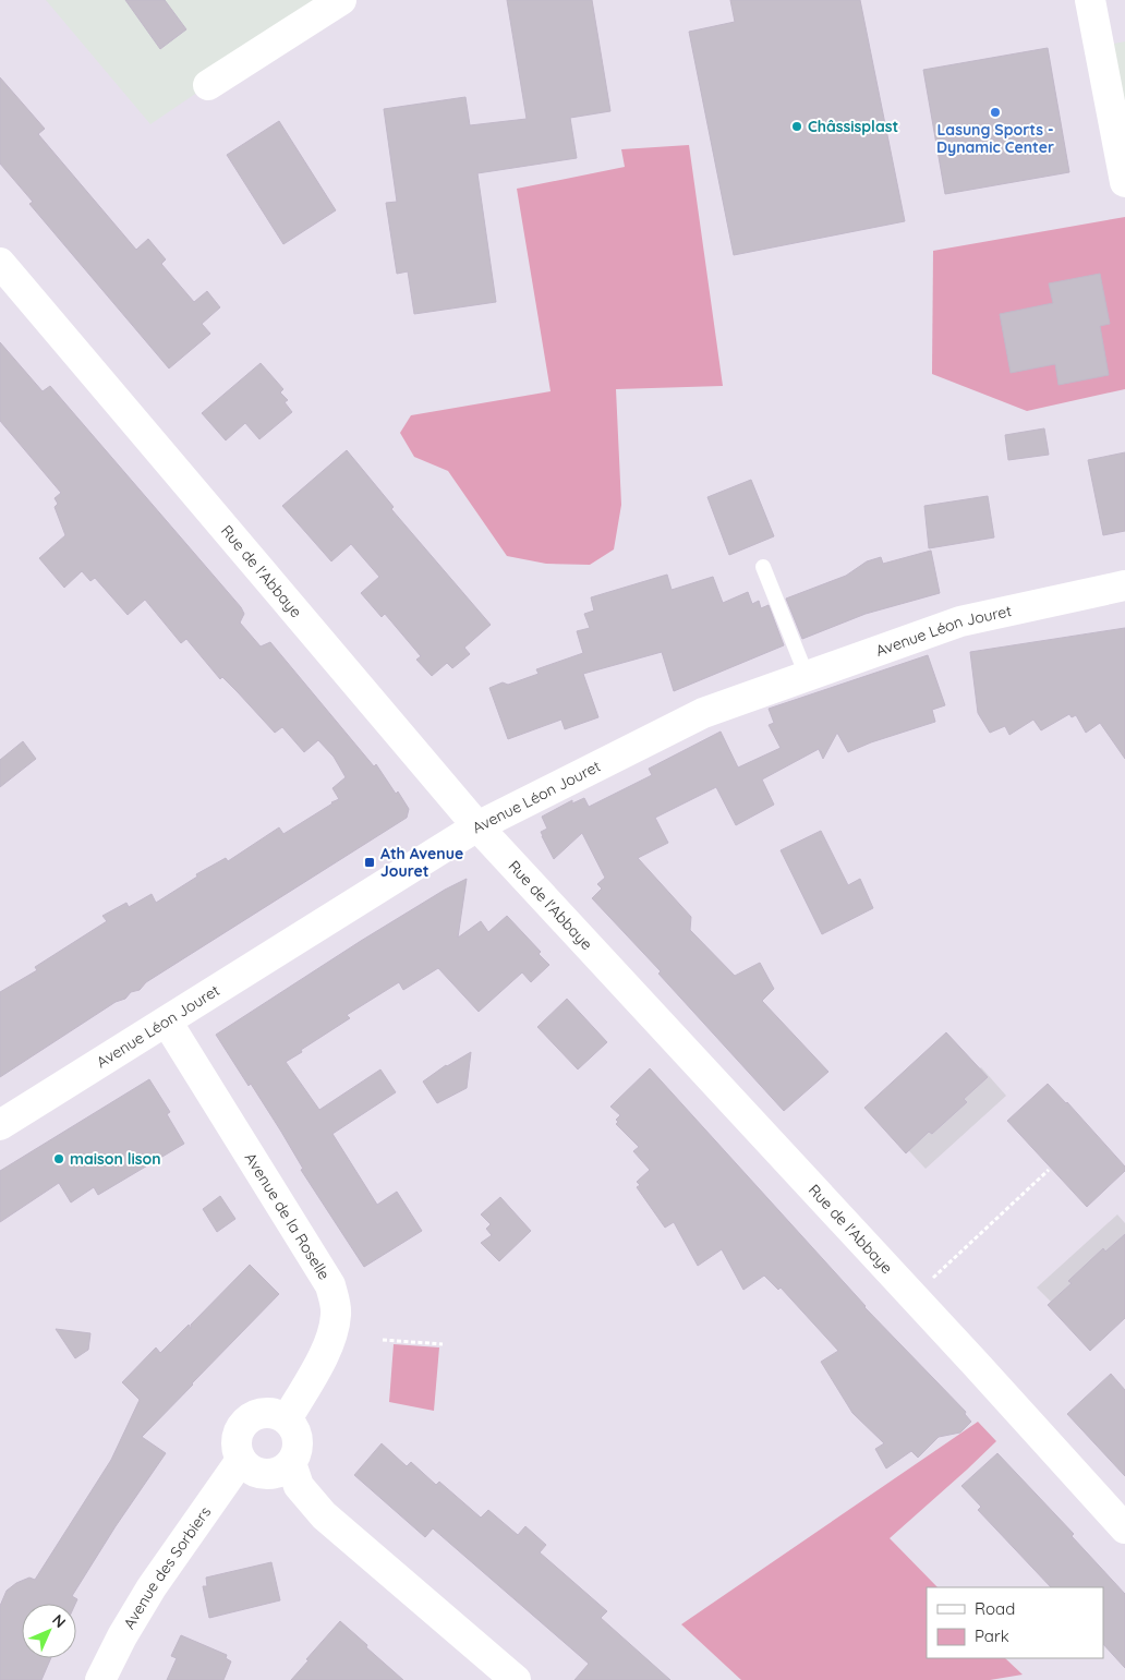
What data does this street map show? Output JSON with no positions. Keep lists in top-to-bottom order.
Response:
{
  "streets": {
    "street": [
      "Rue de l'Abbaye",
      "Avenue Léon Jouret",
      "Avenue de la Roselle",
      "Avenue des Sorbiers"
    ]
  },
  "crossings": [
    ["Rue de l'Abbaye", "Avenue Léon Jouret"],
    ["Avenue Léon Jouret", "Avenue de la Roselle"],
    ["Avenue de la Roselle", "Avenue des Sorbiers"]
  ],
  "places": {
    "other": ["Lasung Sports - Dynamic Center", "Châssisplast", "maison lison"],
    "transit": ["Ath Avenue Jouret"]
  },
  "legend": ["Road", "Park"],
  "north": "top right"
}
